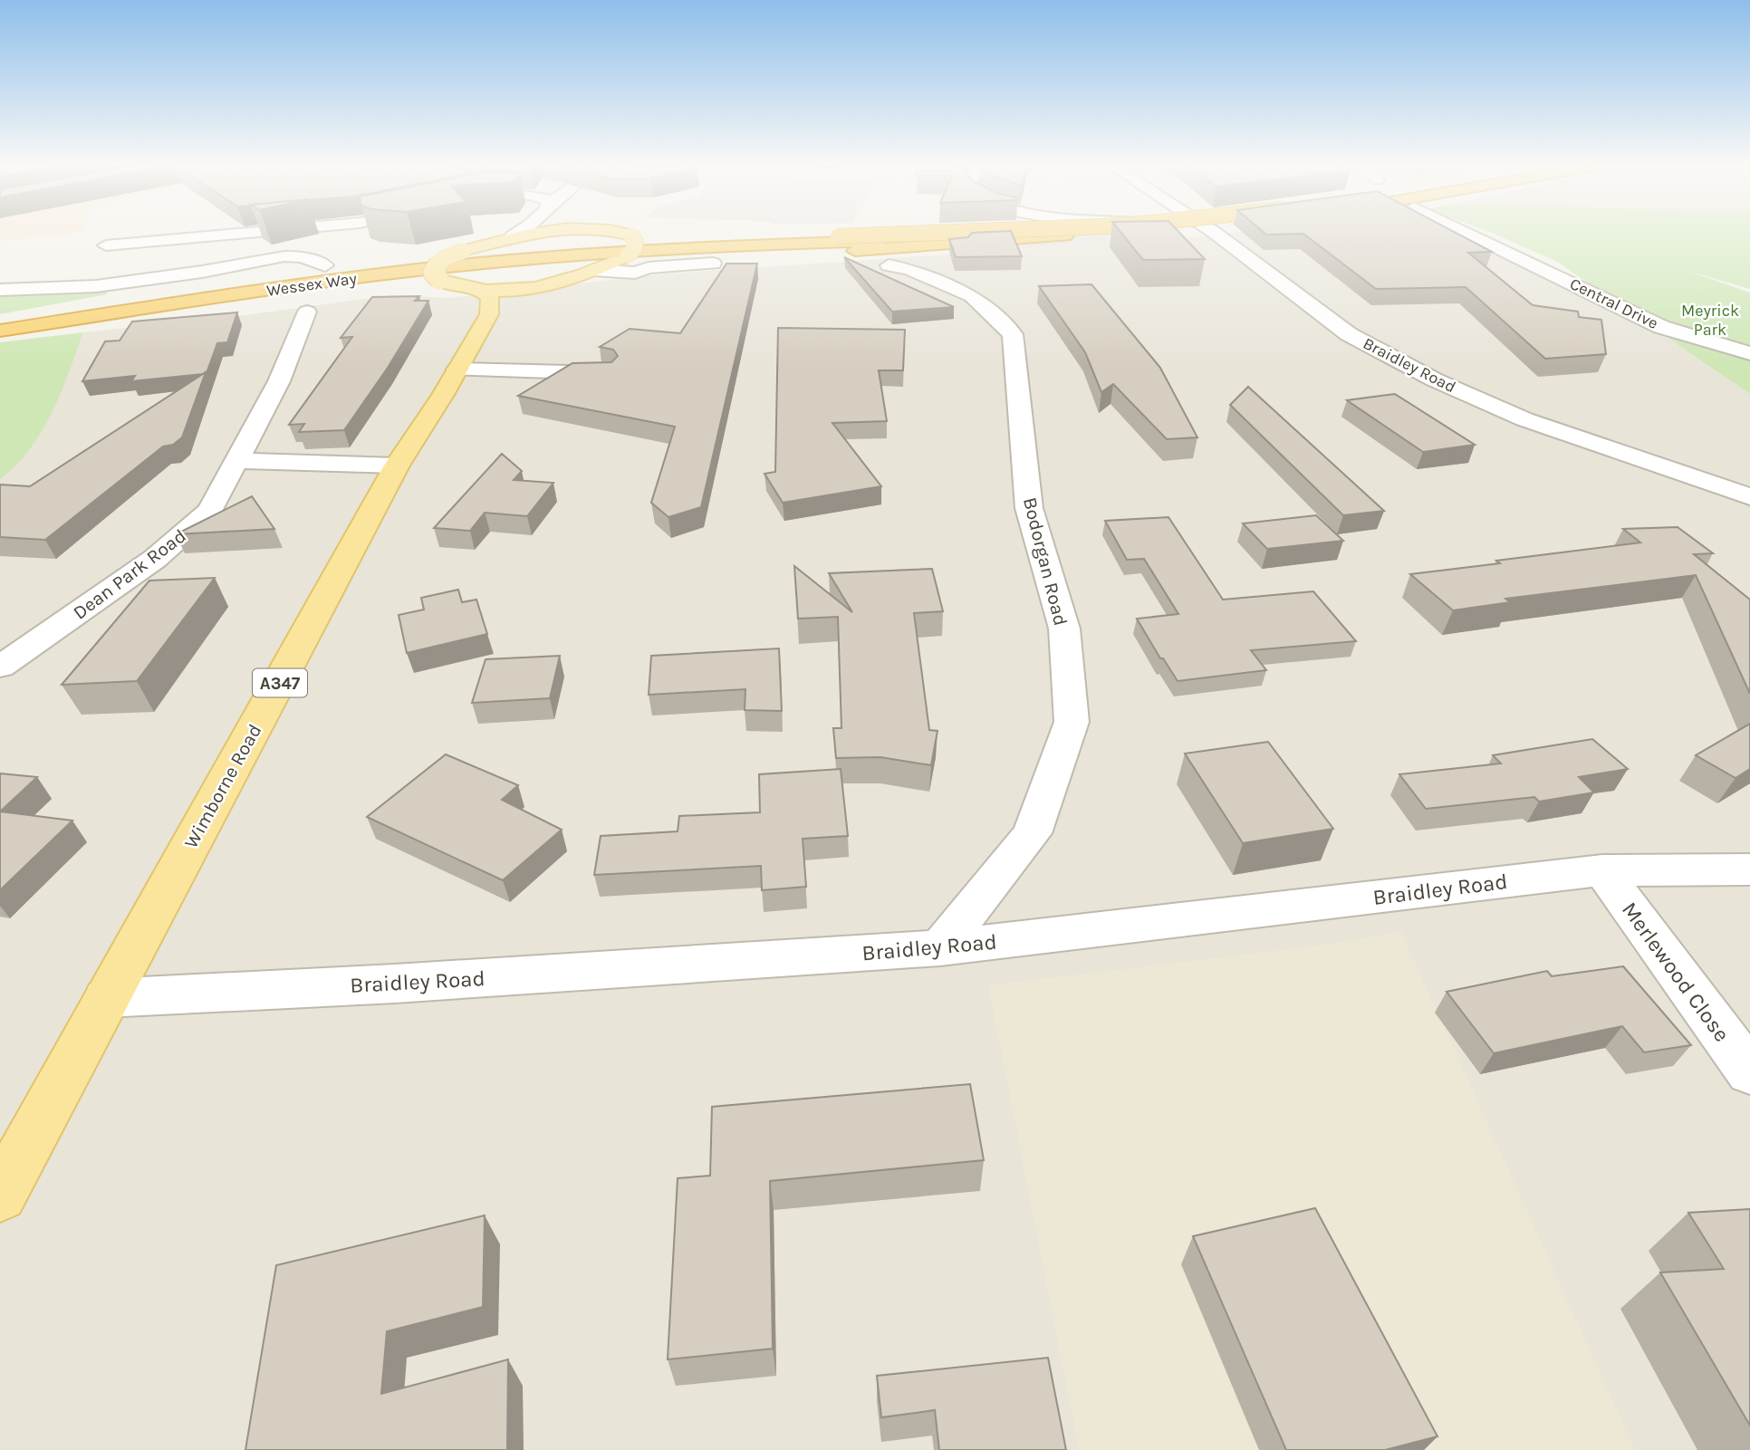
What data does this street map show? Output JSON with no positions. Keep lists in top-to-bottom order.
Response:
{
  "streets": {
    "highway": ["Wessex Way"],
    "main road": ["A347", "Wimborne Road"],
    "street": [
      "Central Drive",
      "Braidley Road",
      "Bodorgan Road",
      "Dean Park Road",
      "Merlewood Close"
    ]
  },
  "crossings": [
    ["Braidley Road", "Bodorgan Road"],
    ["Braidley Road", "Wimborne Road"],
    ["Braidley Road", "Merlewood Close"]
  ],
  "parks": ["Meyrick Park"]
}
